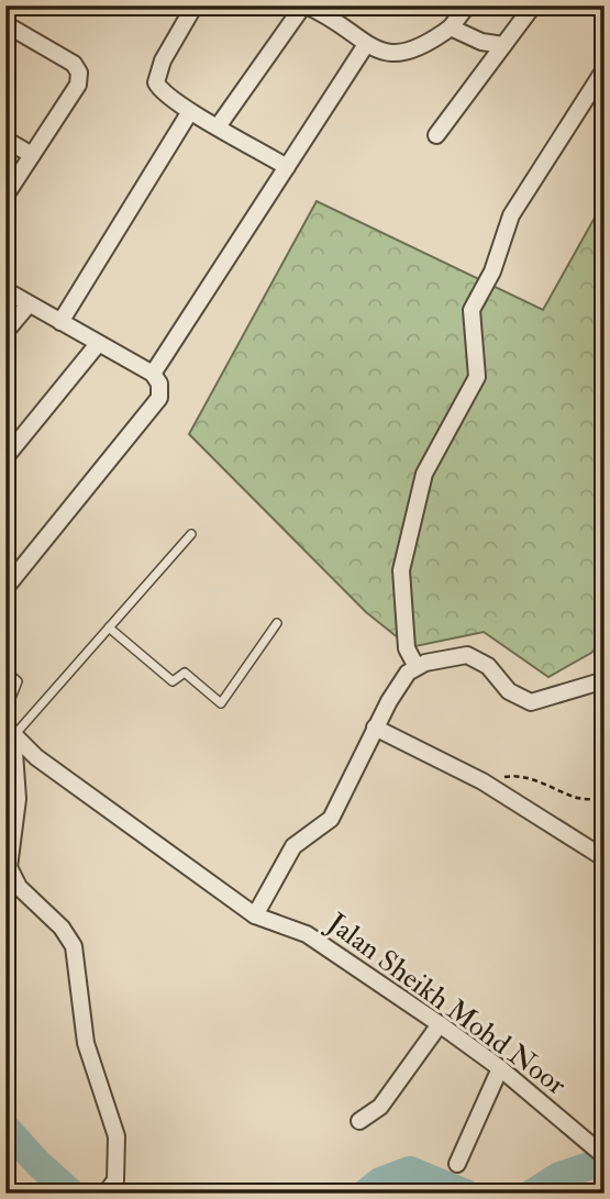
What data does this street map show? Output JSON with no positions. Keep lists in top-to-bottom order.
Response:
{
  "streets": {
    "street": ["Jalan Sheikh Mohd Noor"]
  }
}
